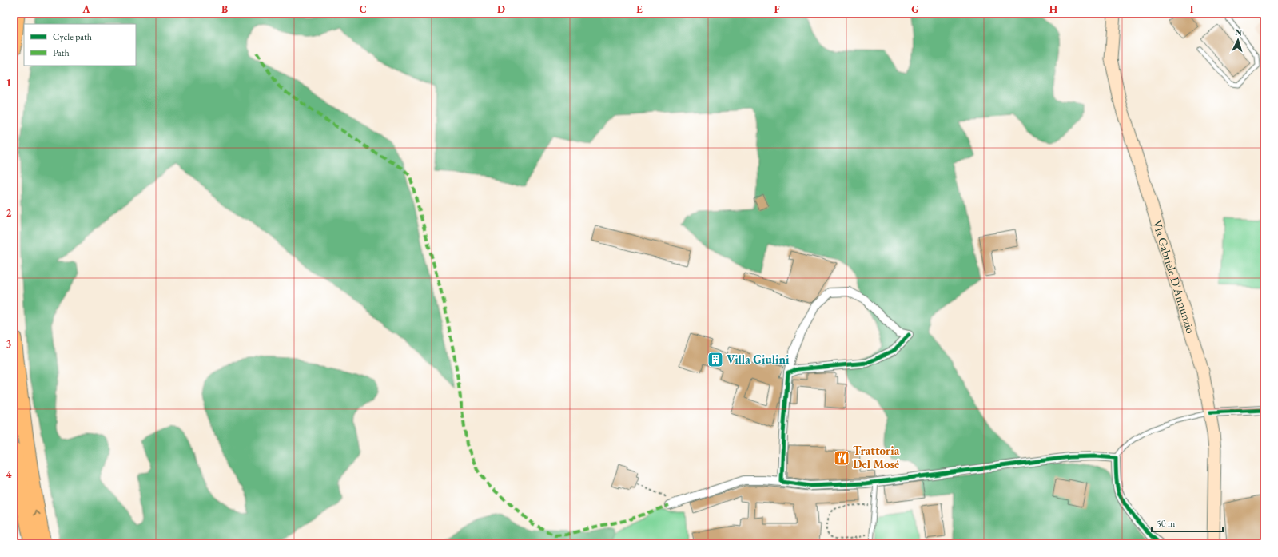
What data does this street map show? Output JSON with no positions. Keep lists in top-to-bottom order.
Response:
{
  "streets": {
    "main road": ["Via Gabriele D'Annunzio"]
  },
  "places": {
    "building": ["Villa Giulini"],
    "restaurant": ["Trattoria Del Mosé"]
  },
  "legend": ["Cycle path", "Path"],
  "scale_bar": "50 m",
  "north": "top",
  "grid": {
    "columns": [
      "A",
      "B",
      "C",
      "D",
      "E",
      "F",
      "G",
      "H",
      "I"
    ],
    "rows": [
      "1",
      "2",
      "3",
      "4"
    ]
  }
}
